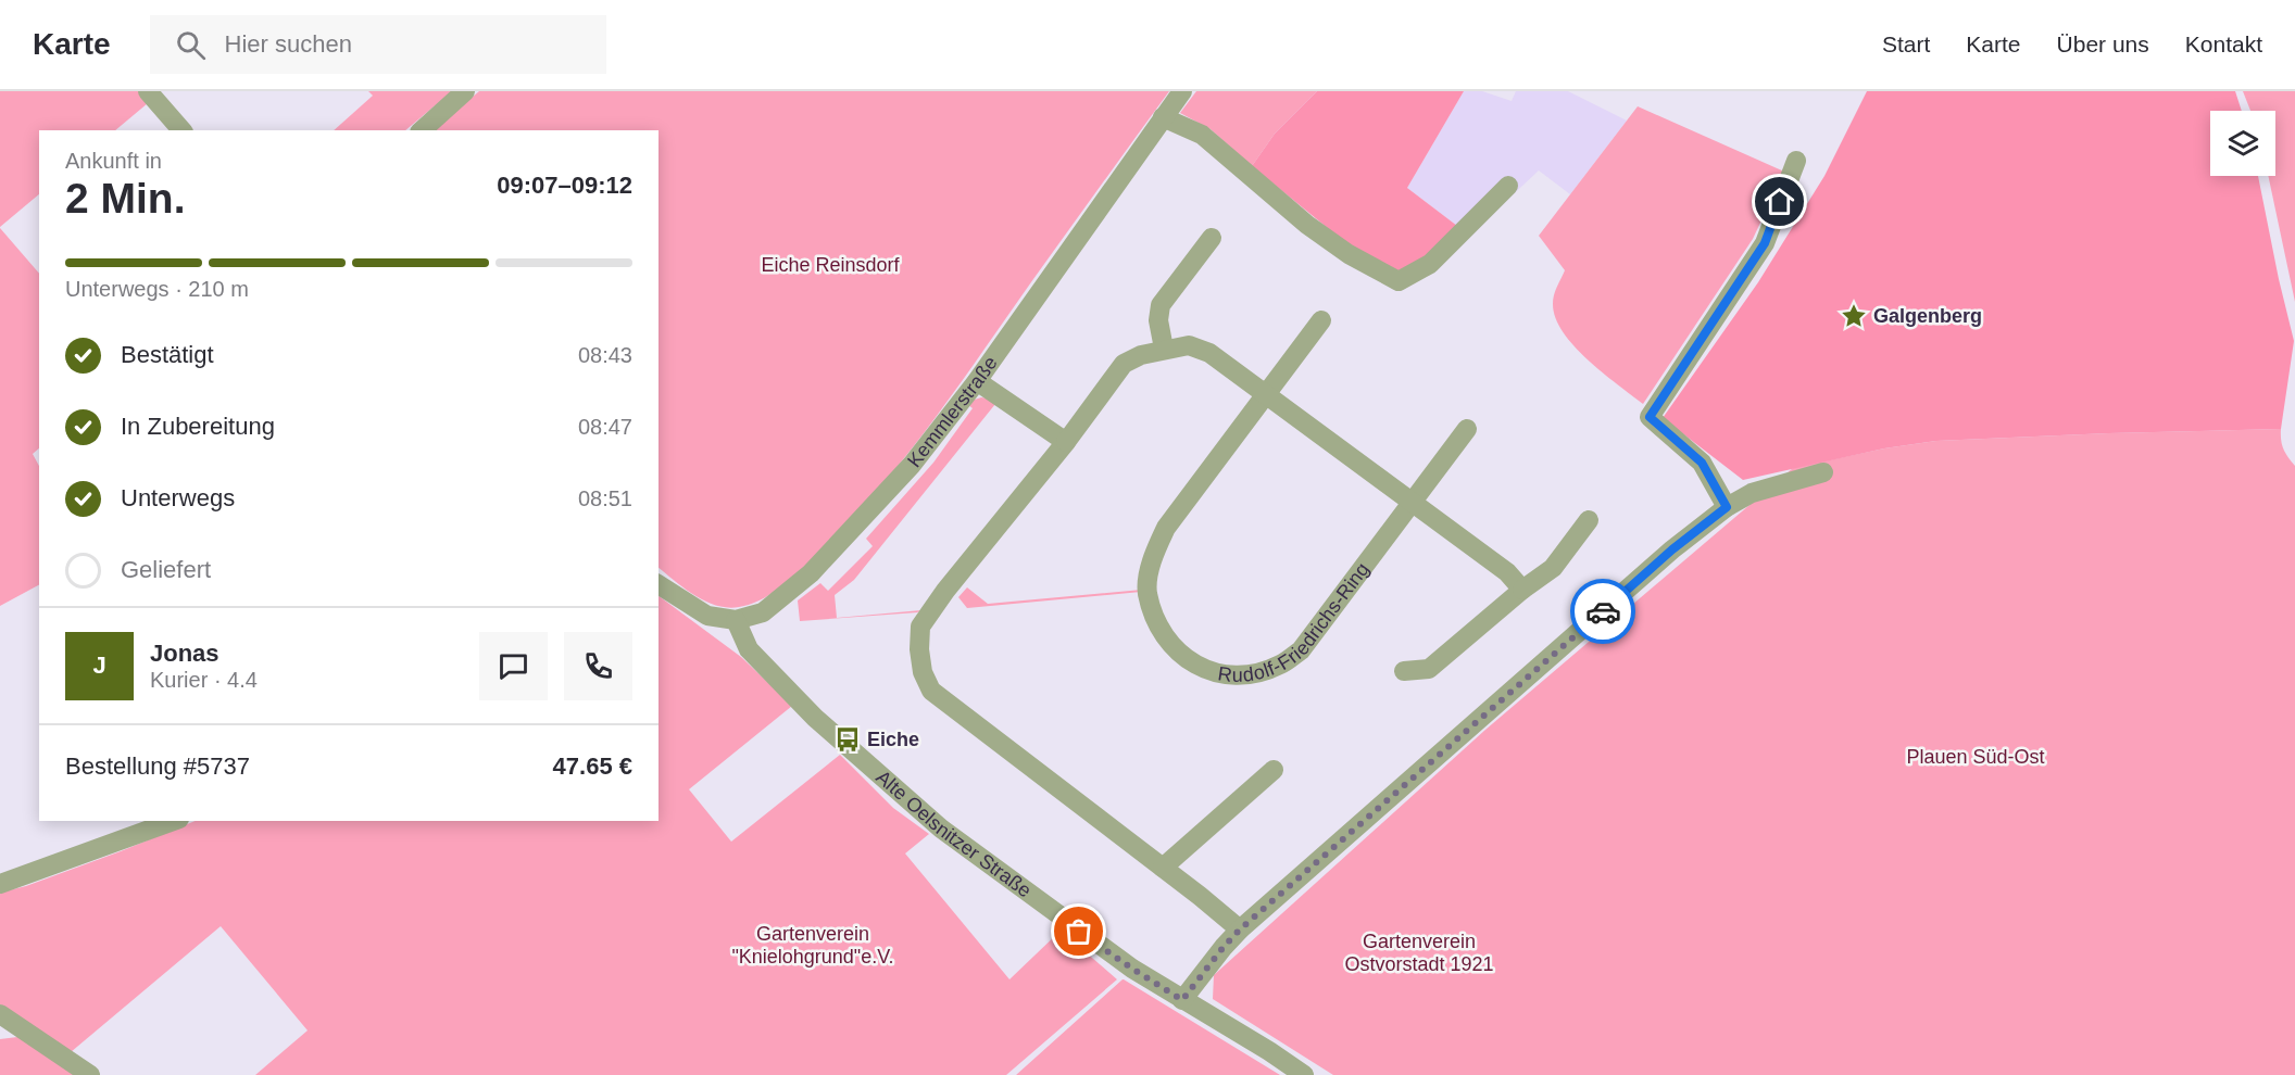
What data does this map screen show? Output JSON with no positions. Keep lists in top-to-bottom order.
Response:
{
  "streets": {
    "street": ["Kemmlerstraße", "Rudolf-Friedrichs-Ring", "Alte Oelsnitzer Straße"]
  },
  "crossings": [
    ["Kemmlerstraße", "Alte Oelsnitzer Straße"]
  ],
  "parks": [
    "Eiche Reinsdorf",
    "Plauen Süd-Ost",
    "Gartenverein \"Knielohgrund\"e.V.",
    "Gartenverein Ostvorstadt 1921"
  ],
  "places": {
    "place": ["Galgenberg"],
    "bus stop": ["Eiche"]
  },
  "page": {
    "header": "Karte",
    "search": "Hier suchen",
    "nav": [
      "Start",
      "Karte",
      "Über uns",
      "Kontakt"
    ],
    "heading": ["2 Min.", "Ankunft in", "09:07–09:12"],
    "panel": [
      "Jonas",
      "Kurier · 4.4",
      "Bestellung #5737",
      "47.65 €"
    ],
    "bar": "Unterwegs · 210 m",
    "list": [
      ["Bestätigt", "08:43"],
      ["In Zubereitung", "08:47"],
      ["Unterwegs", "08:51"],
      "Geliefert"
    ],
    "round": "J"
  }
}
